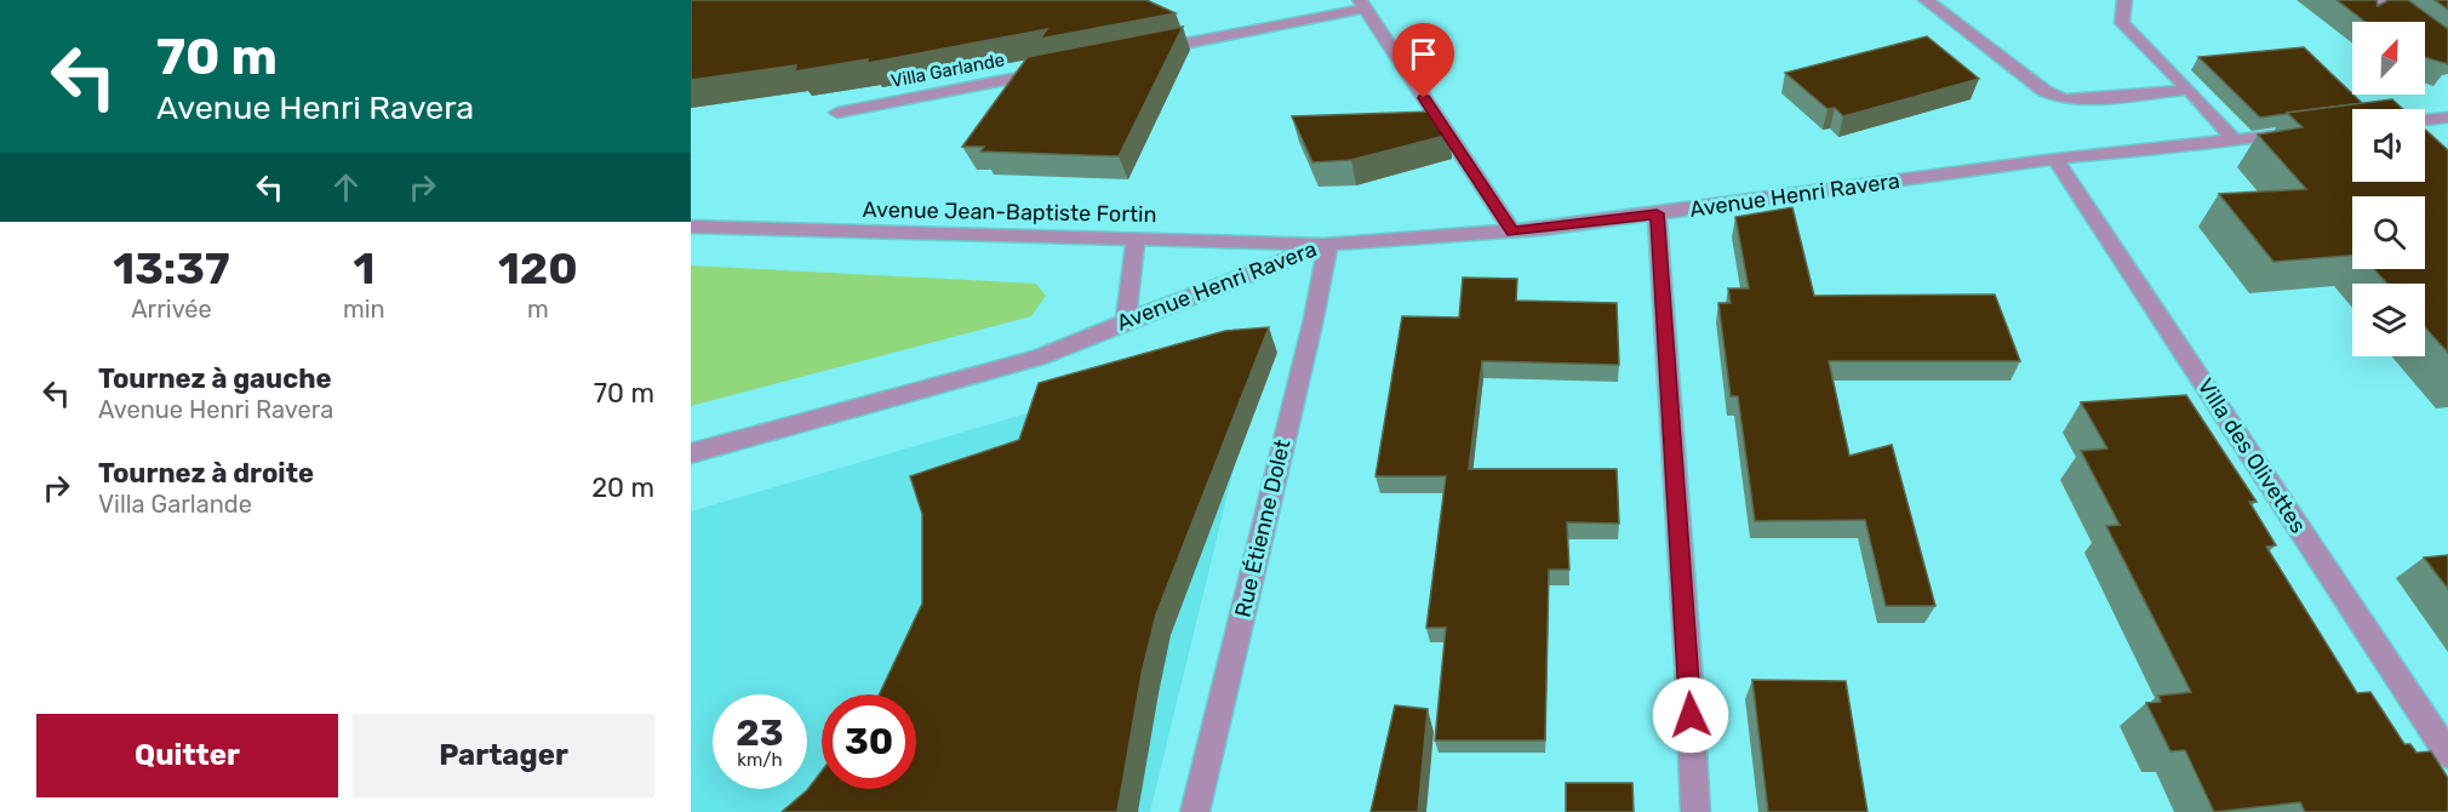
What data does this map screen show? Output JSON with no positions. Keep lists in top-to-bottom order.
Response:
{
  "streets": {
    "street": [
      "Villa Garlande",
      "Avenue Henri Ravera",
      "Avenue Jean-Baptiste Fortin",
      "Villa des Olivettes",
      "Rue Étienne Dolet"
    ]
  },
  "crossings": [
    ["Avenue Henri Ravera", "Avenue Jean-Baptiste Fortin"],
    ["Avenue Henri Ravera", "Villa des Olivettes"],
    ["Avenue Henri Ravera", "Rue Étienne Dolet"],
    ["Avenue Jean-Baptiste Fortin", "Rue Étienne Dolet"]
  ],
  "north": "top right",
  "page": {
    "turn": ["70 m", "Avenue Henri Ravera"],
    "eta": [
      "13:37",
      "Arrivée",
      "1",
      "min",
      "120",
      "m"
    ],
    "list": [
      {
        "name": "Tournez à gauche",
        "note": "Avenue Henri Ravera",
        "value": "70 m"
      },
      {
        "name": "Tournez à droite",
        "note": "Villa Garlande",
        "value": "20 m"
      }
    ],
    "speed": "23 km/h",
    "limit": "30",
    "buttons": ["Quitter", "Partager"]
  }
}
